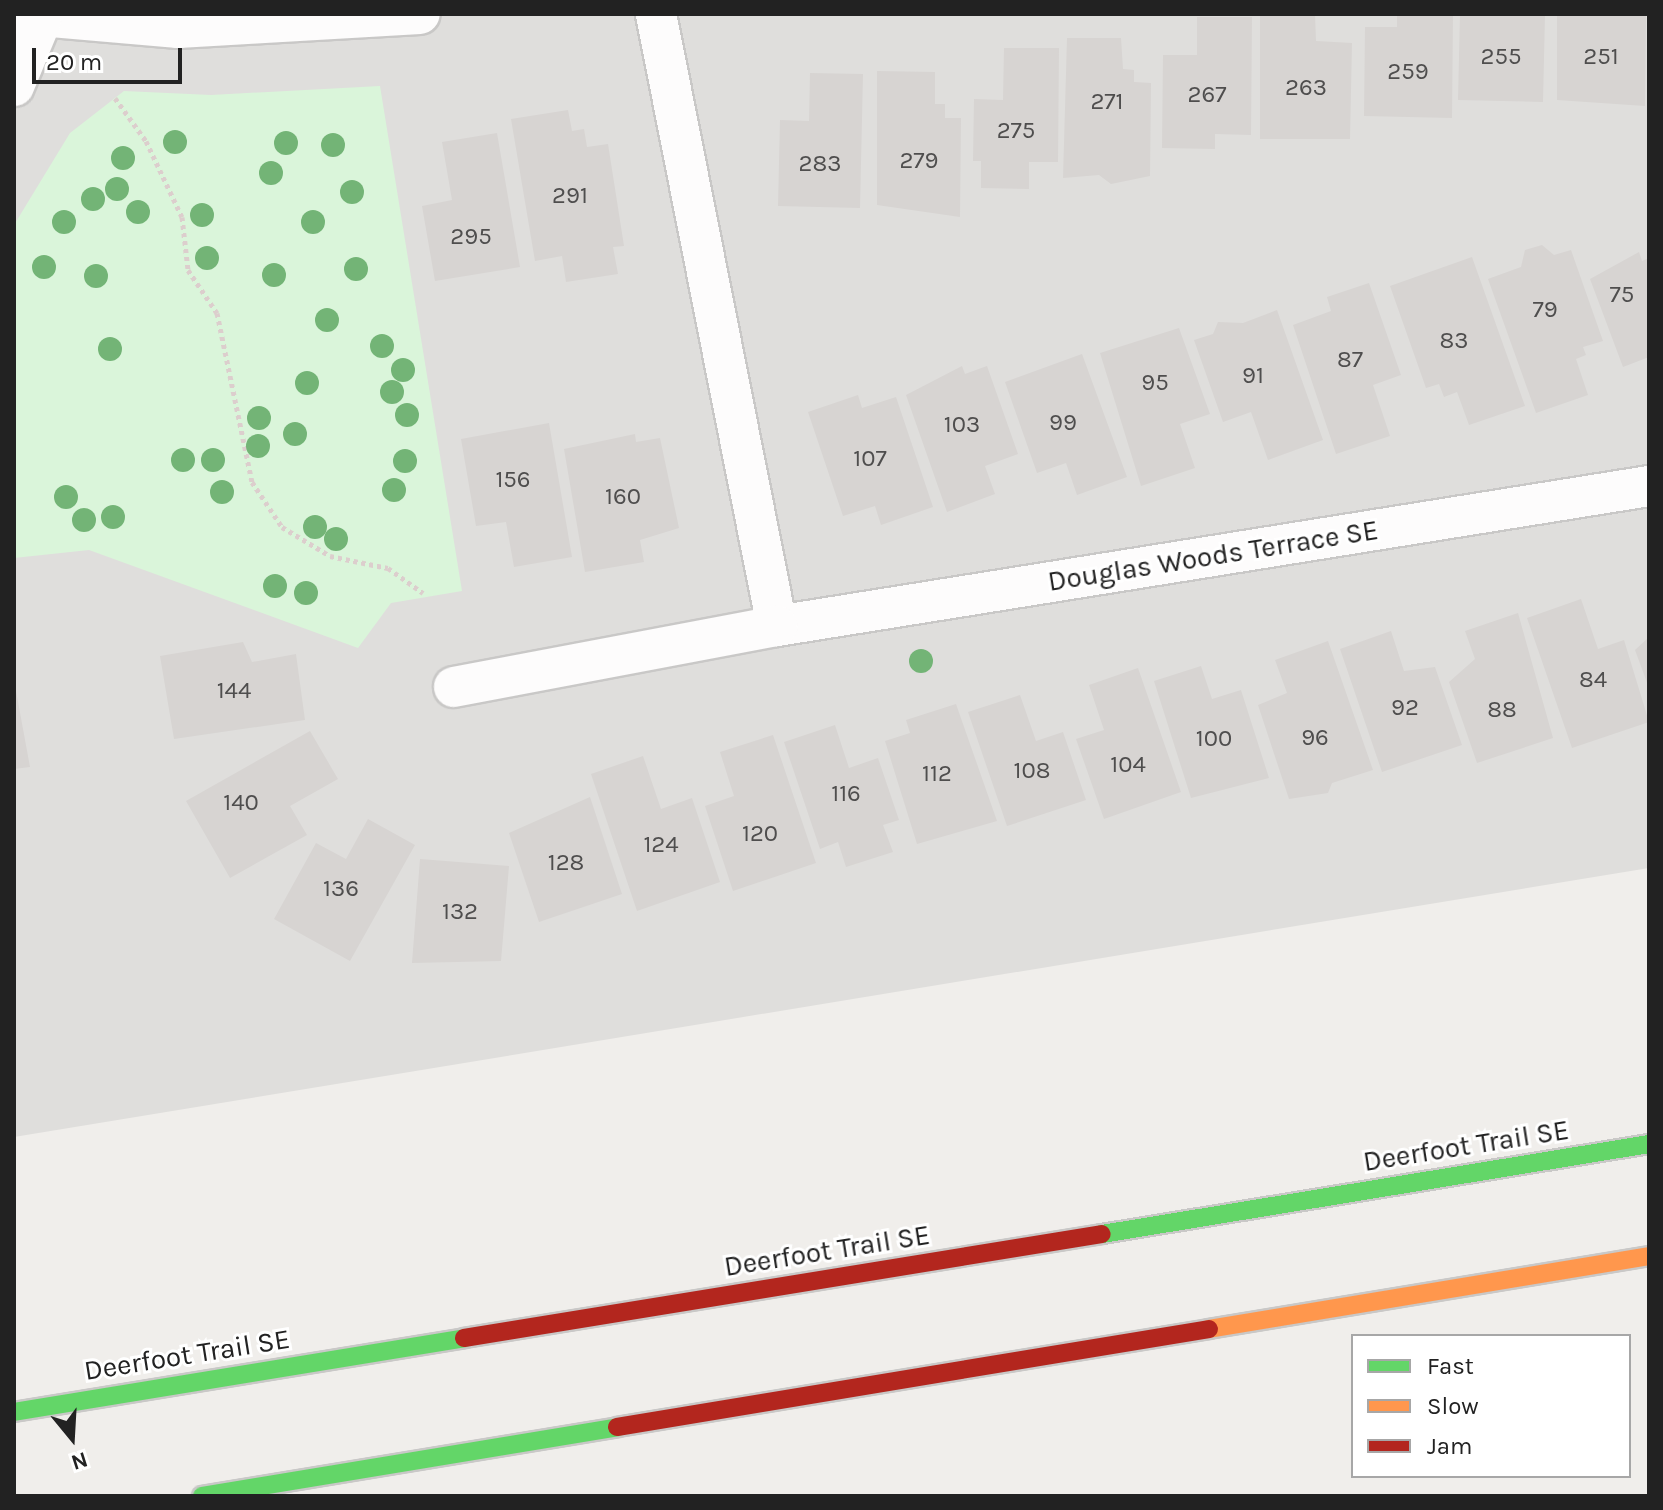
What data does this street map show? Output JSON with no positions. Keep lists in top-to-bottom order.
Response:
{
  "streets": {
    "highway": ["Deerfoot Trail SE"],
    "street": ["Douglas Woods Terrace SE"]
  },
  "house_numbers": [
    "255",
    "251",
    "259",
    "263",
    "267",
    "271",
    "275",
    "279",
    "283",
    "291",
    "295",
    "75",
    "79",
    "83",
    "87",
    "91",
    "95",
    "99",
    "103",
    "107",
    "156",
    "160",
    "84",
    "144",
    "92",
    "88",
    "96",
    "100",
    "104",
    "108",
    "112",
    "116",
    "140",
    "120",
    "124",
    "128",
    "136",
    "132"
  ],
  "legend": ["Fast", "Slow", "Jam"],
  "scale_bar": "20 m",
  "north": "bottom"
}
